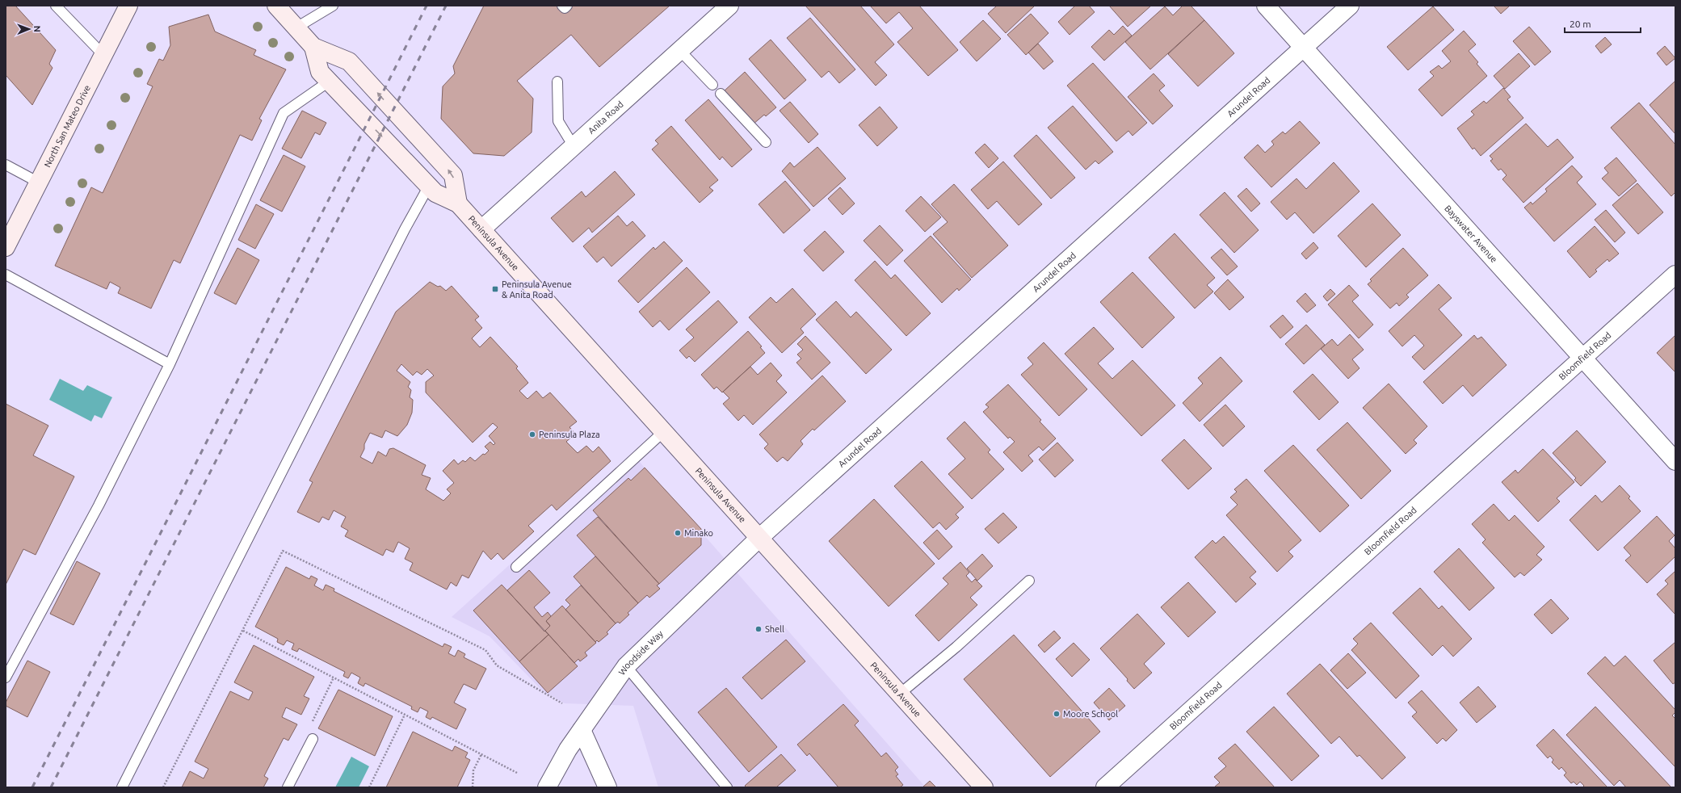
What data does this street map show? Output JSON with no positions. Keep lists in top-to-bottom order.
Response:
{
  "streets": {
    "main road": ["North San Mateo Drive", "Peninsula Avenue"],
    "street": [
      "Arundel Road",
      "Anita Road",
      "Bayswater Avenue",
      "Bloomfield Road",
      "Woodside Way"
    ]
  },
  "crossings": [
    ["Arundel Road", "Bayswater Avenue"],
    ["Arundel Road", "Peninsula Avenue"],
    ["Arundel Road", "Woodside Way"],
    ["Anita Road", "Peninsula Avenue"],
    ["Bayswater Avenue", "Bloomfield Road"],
    ["Peninsula Avenue", "Woodside Way"]
  ],
  "places": {
    "transit": ["Peninsula Avenue & Anita Road"],
    "other": [
      "Peninsula Plaza",
      "Minako",
      "Shell",
      "Moore School"
    ]
  },
  "scale_bar": "20 m",
  "north": "right"
}
